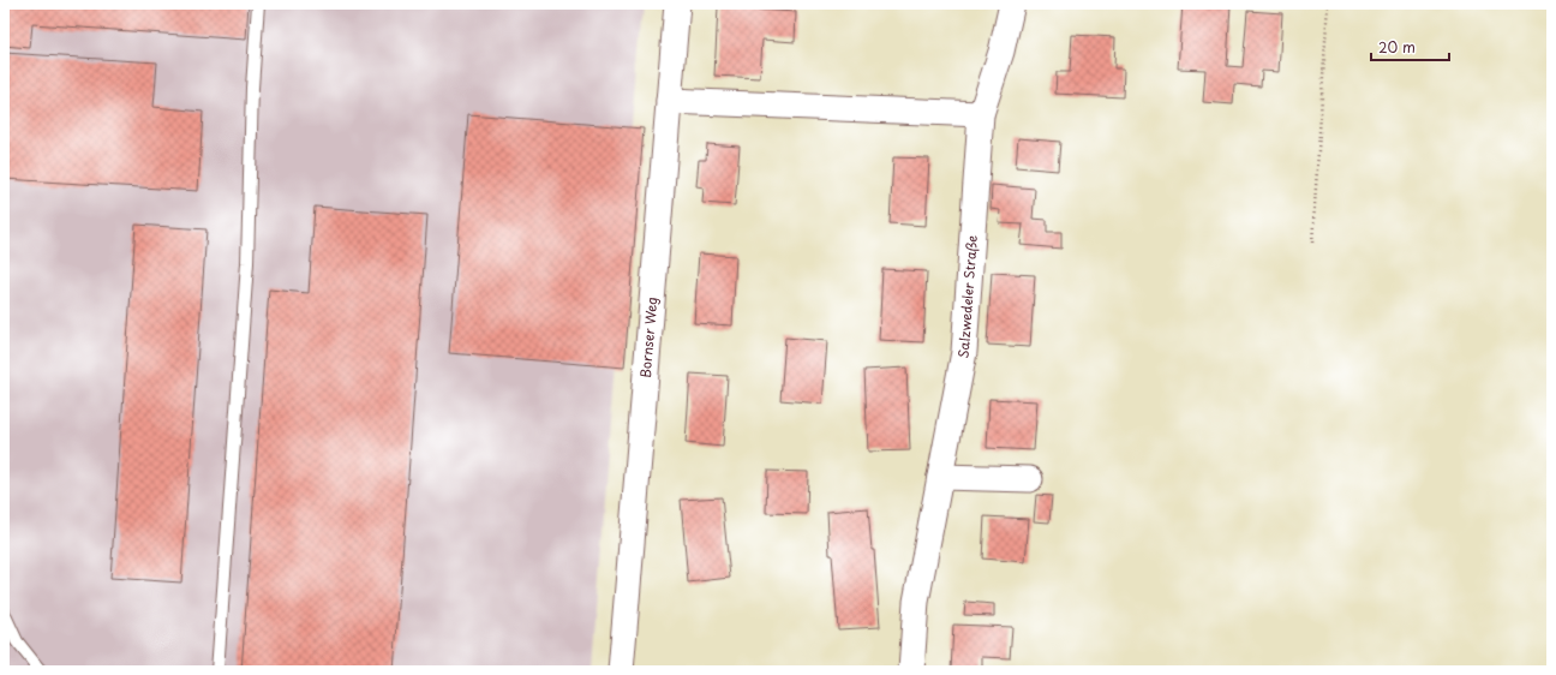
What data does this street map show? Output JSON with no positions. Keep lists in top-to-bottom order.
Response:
{
  "streets": {
    "street": ["Salzwedeler Straße", "Bornser Weg"]
  },
  "scale_bar": "20 m"
}
